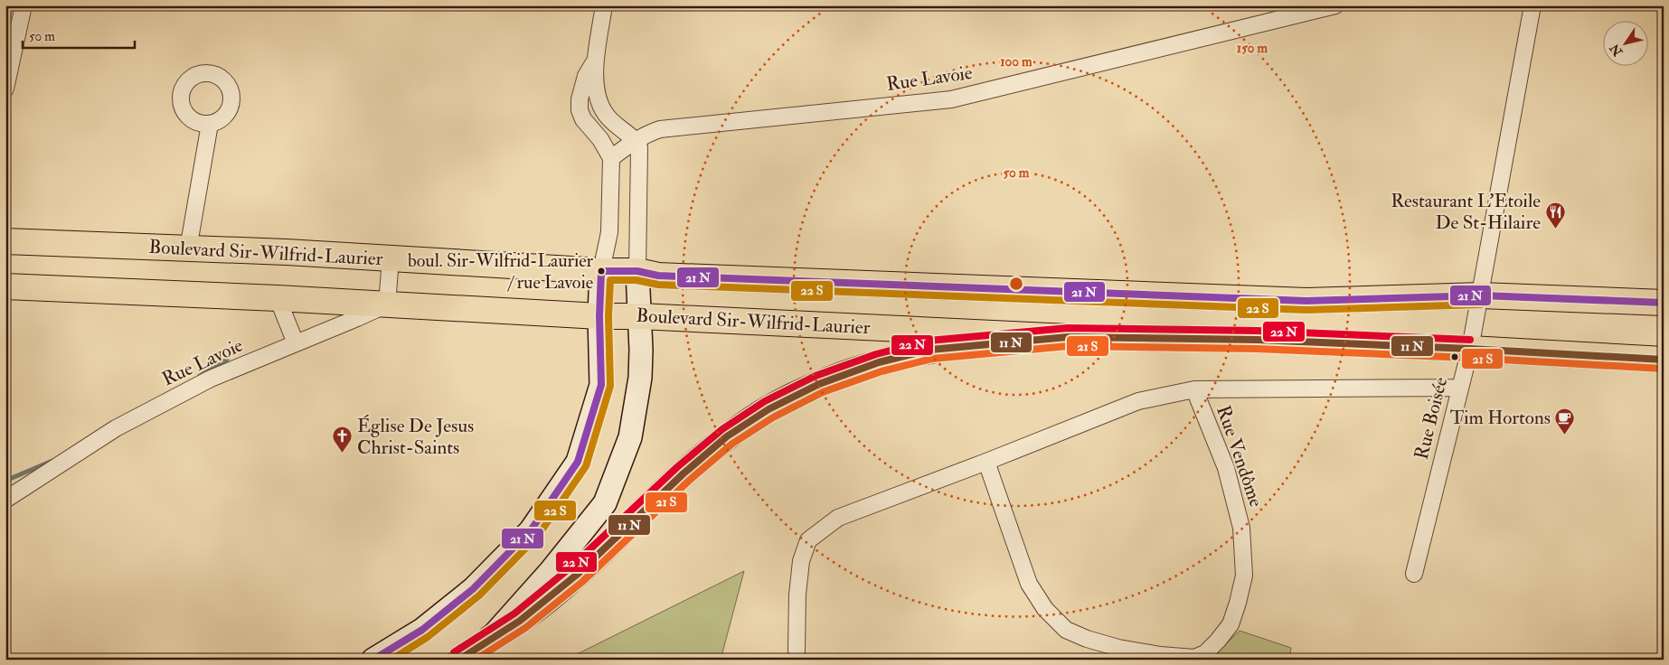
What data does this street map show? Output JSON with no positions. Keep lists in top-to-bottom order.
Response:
{
  "streets": {
    "main road": ["Boulevard Sir-Wilfrid-Laurier"],
    "street": ["Rue Lavoie", "Rue Boisée", "Rue Vendôme"]
  },
  "crossings": [
    ["Rue Lavoie", "Boulevard Sir-Wilfrid-Laurier"],
    ["Boulevard Sir-Wilfrid-Laurier", "Rue Boisée"],
    ["Rue Boisée", "Rue Vendôme"]
  ],
  "places": {
    "restaurant": ["Restaurant L'Etoile De St-Hilaire"],
    "other": ["boul. Sir-Wilfrid-Laurier / rue Lavoie"],
    "cafe": ["Tim Hortons"],
    "church": ["Église De Jesus Christ-Saints"]
  },
  "scale_bar": "50 m",
  "north": "bottom left",
  "rings": ["150 m", "100 m", "50 m"]
}
